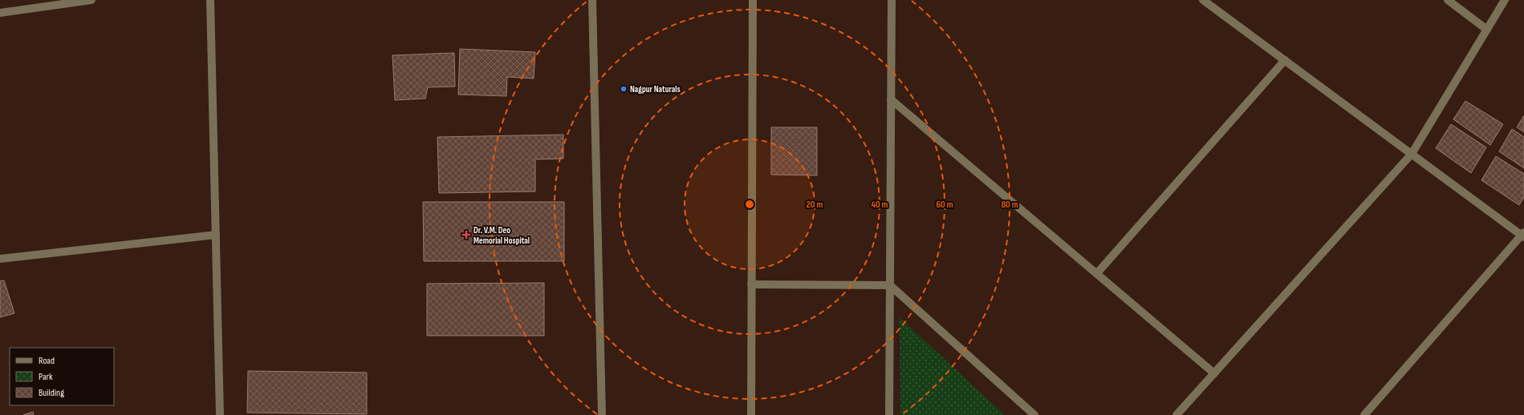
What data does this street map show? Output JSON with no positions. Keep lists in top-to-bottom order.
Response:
{
  "places": {
    "other": ["Nagpur Naturals"],
    "health": ["Dr. V.M. Deo Memorial Hospital"]
  },
  "legend": ["Road", "Park", "Building"],
  "rings": [
    "20 m",
    "40 m",
    "60 m",
    "80 m"
  ]
}
